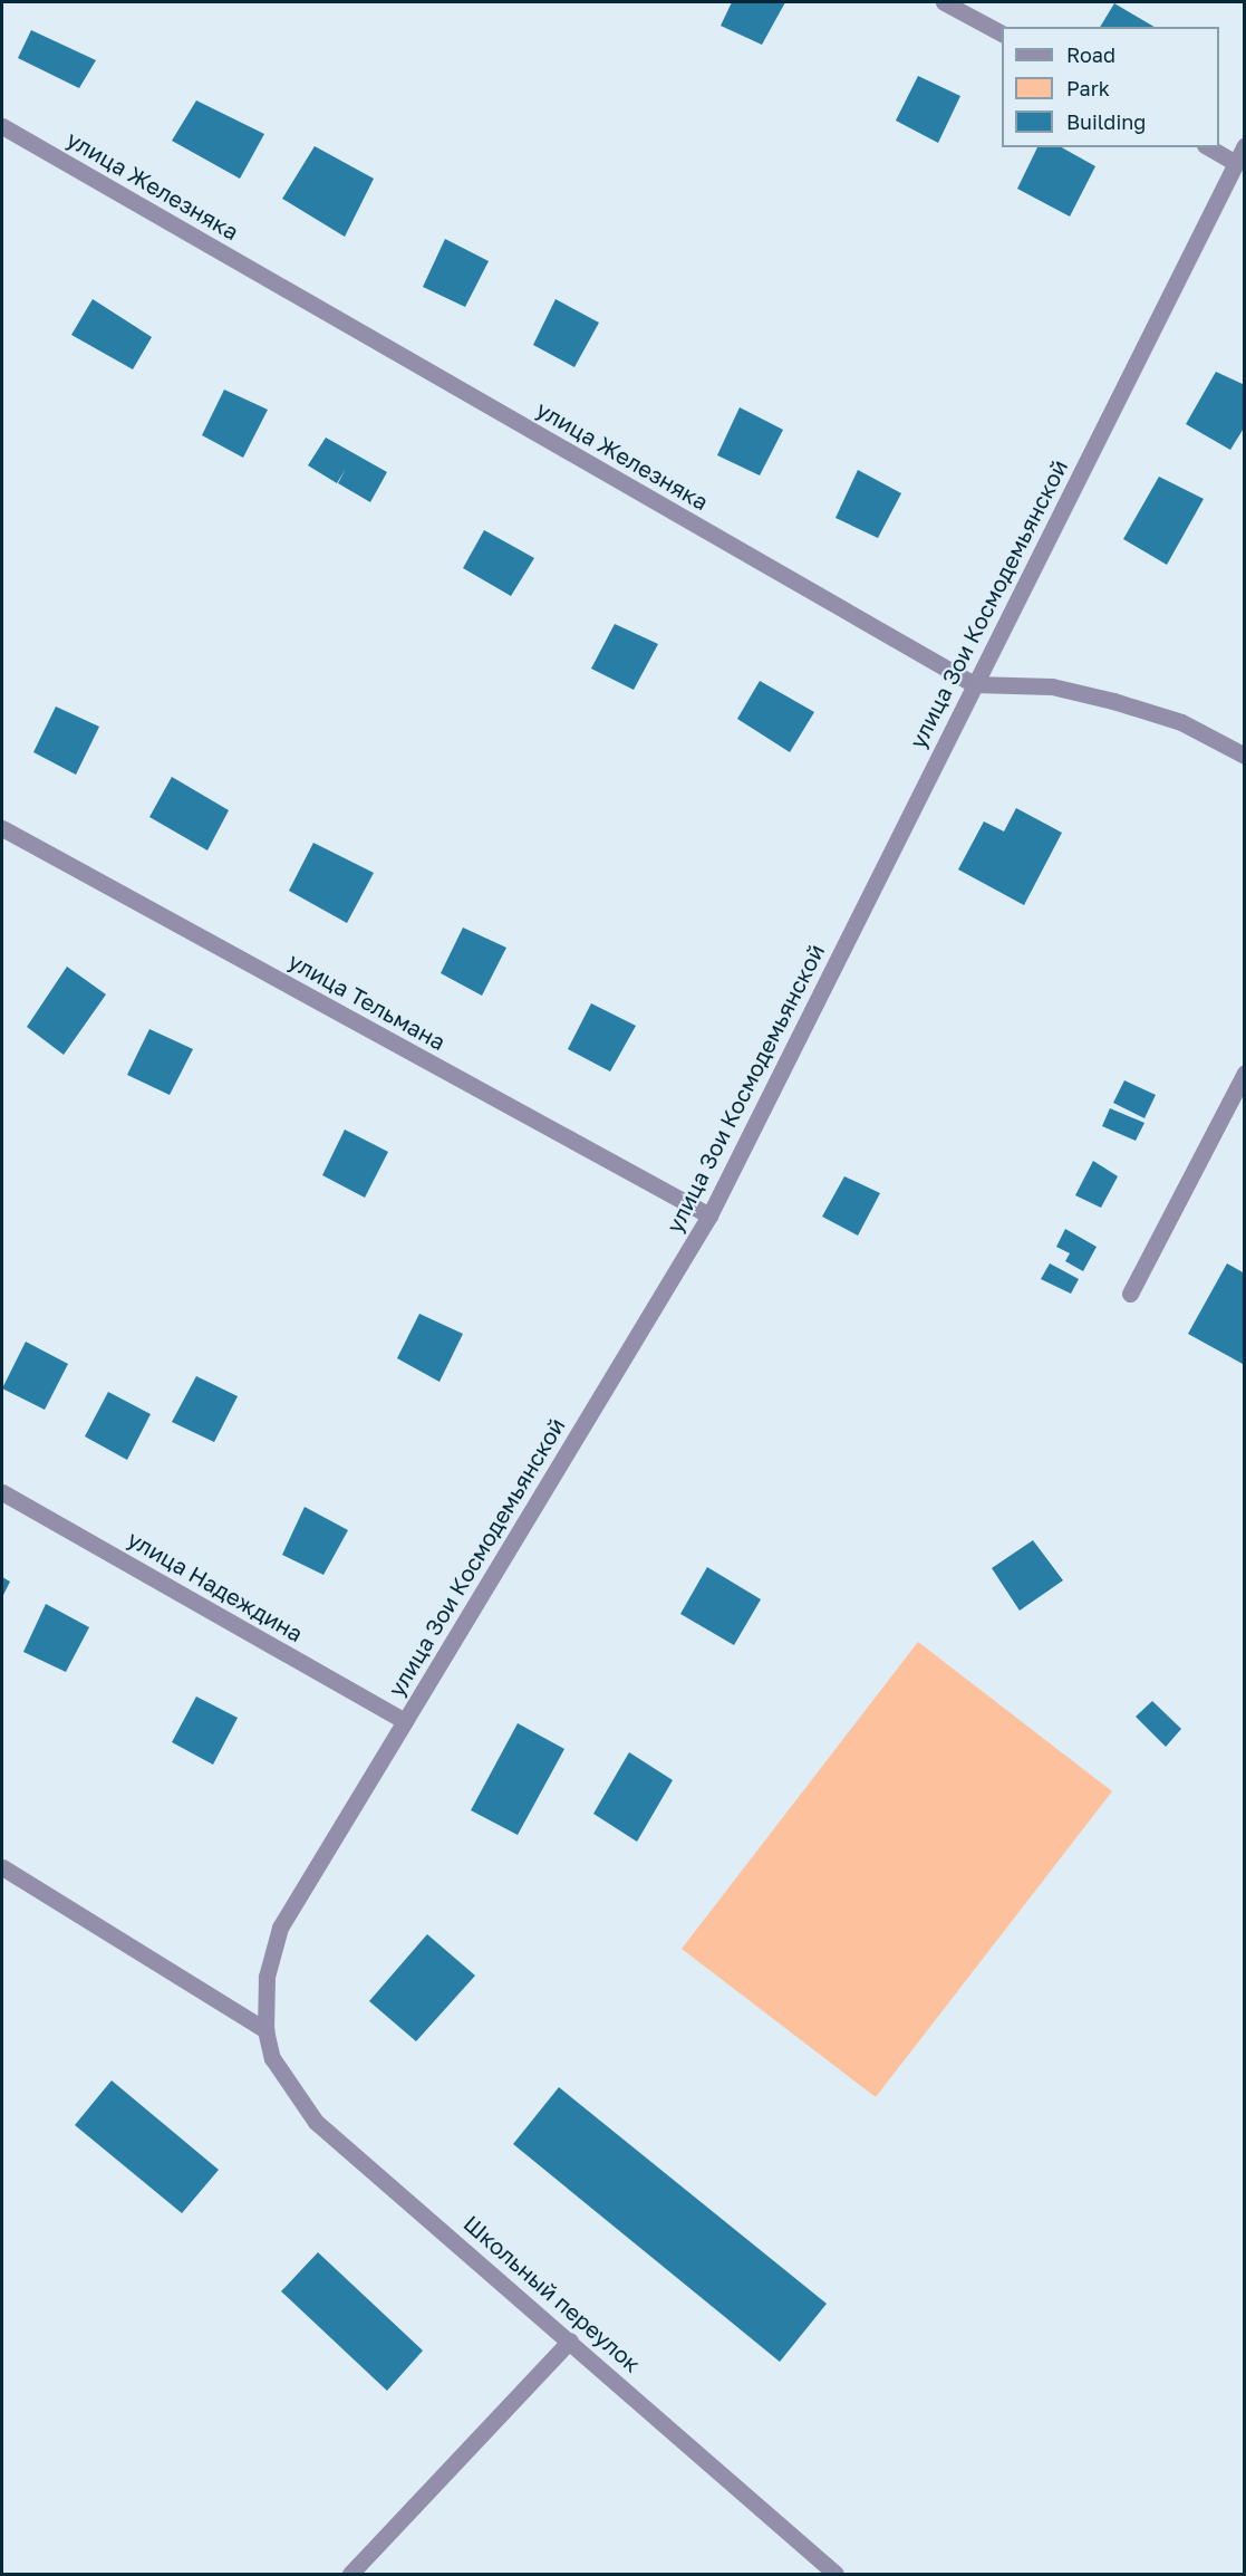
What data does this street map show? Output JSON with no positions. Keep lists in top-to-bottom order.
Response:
{
  "streets": {
    "street": [
      "улица Железняка",
      "улица Зои Космодемьянской",
      "улица Тельмана",
      "улица Надеждина",
      "Школьный переулок"
    ]
  },
  "crossings": [
    ["улица Железняка", "улица Зои Космодемьянской"],
    ["улица Зои Космодемьянской", "улица Тельмана"],
    ["улица Зои Космодемьянской", "улица Надеждина"],
    ["улица Зои Космодемьянской", "Школьный переулок"]
  ],
  "legend": ["Road", "Park", "Building"]
}
